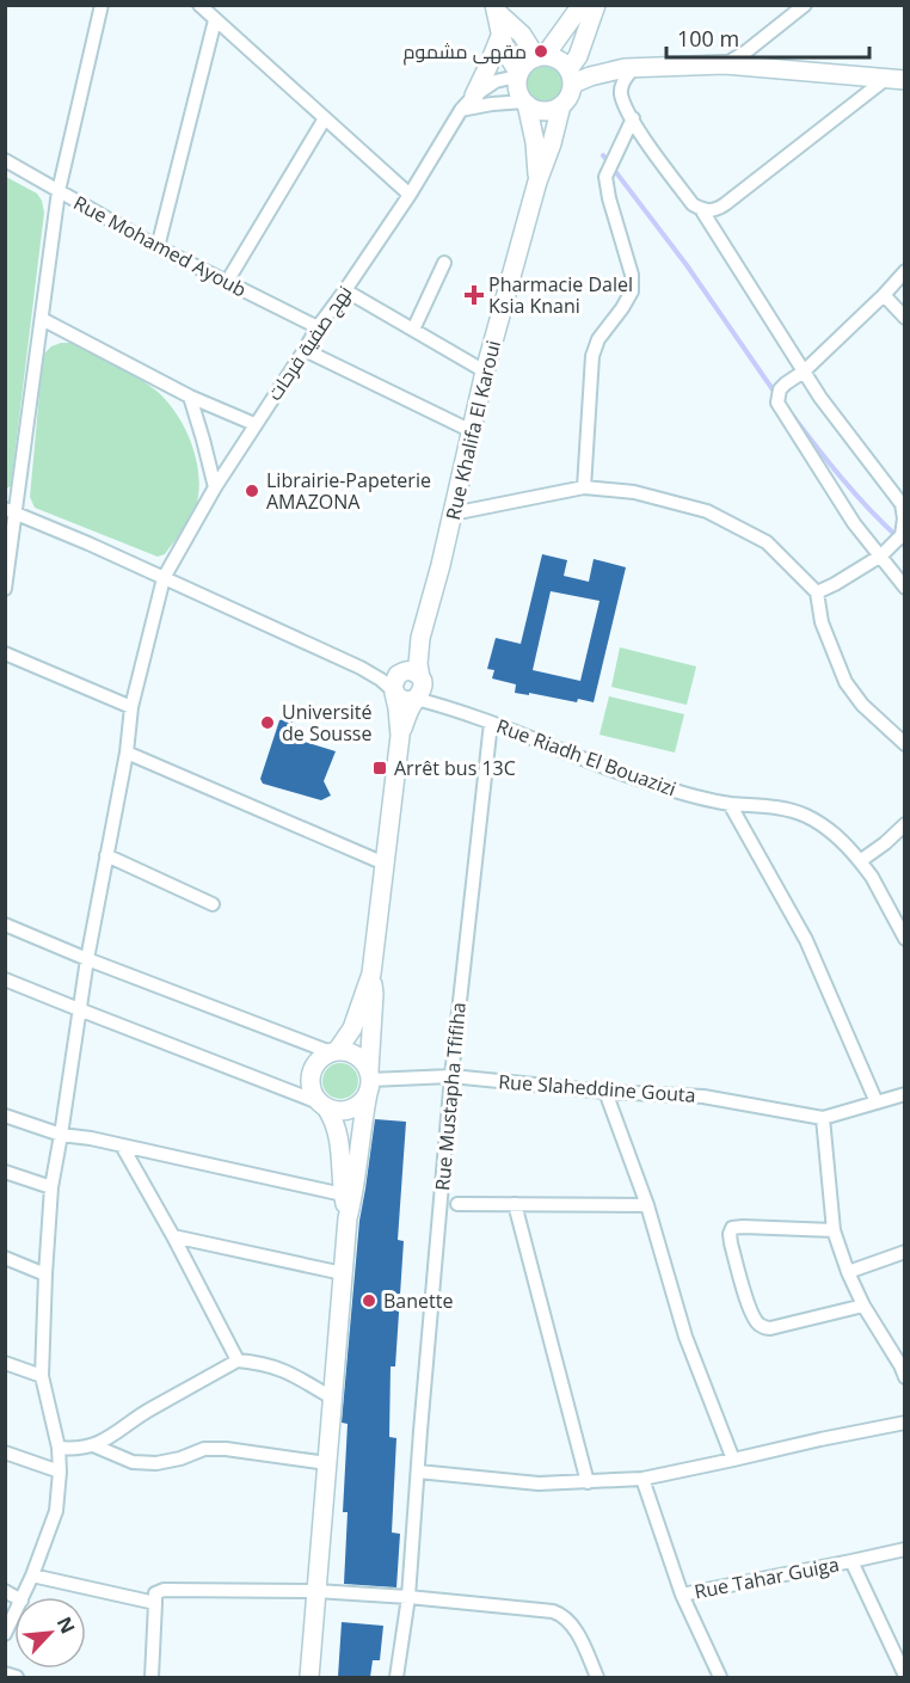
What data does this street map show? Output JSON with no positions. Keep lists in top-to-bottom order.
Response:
{
  "streets": {
    "main road": ["Rue Khalifa El Karoui"],
    "street": [
      "Rue Mohamed Ayoub",
      "نهج صفية فرحات",
      "Rue Riadh El Bouazizi",
      "Rue Slaheddine Gouta",
      "Rue Mustapha Tfifiha",
      "Rue Tahar Guiga"
    ]
  },
  "crossings": [
    ["Rue Mohamed Ayoub", "نهج صفية فرحات"],
    ["نهج صفية فرحات", "Rue Khalifa El Karoui"],
    ["Rue Khalifa El Karoui", "Rue Riadh El Bouazizi"],
    ["Rue Riadh El Bouazizi", "Rue Mustapha Tfifiha"],
    ["Rue Slaheddine Gouta", "Rue Mustapha Tfifiha"]
  ],
  "places": {
    "other": [
      "مقهى مشموم",
      "Librairie-Papeterie AMAZONA",
      "Université de Sousse",
      "Banette"
    ],
    "health": ["Pharmacie Dalel Ksia Knani"],
    "transit": ["Arrêt bus 13C"]
  },
  "scale_bar": "100 m",
  "north": "top right"
}
